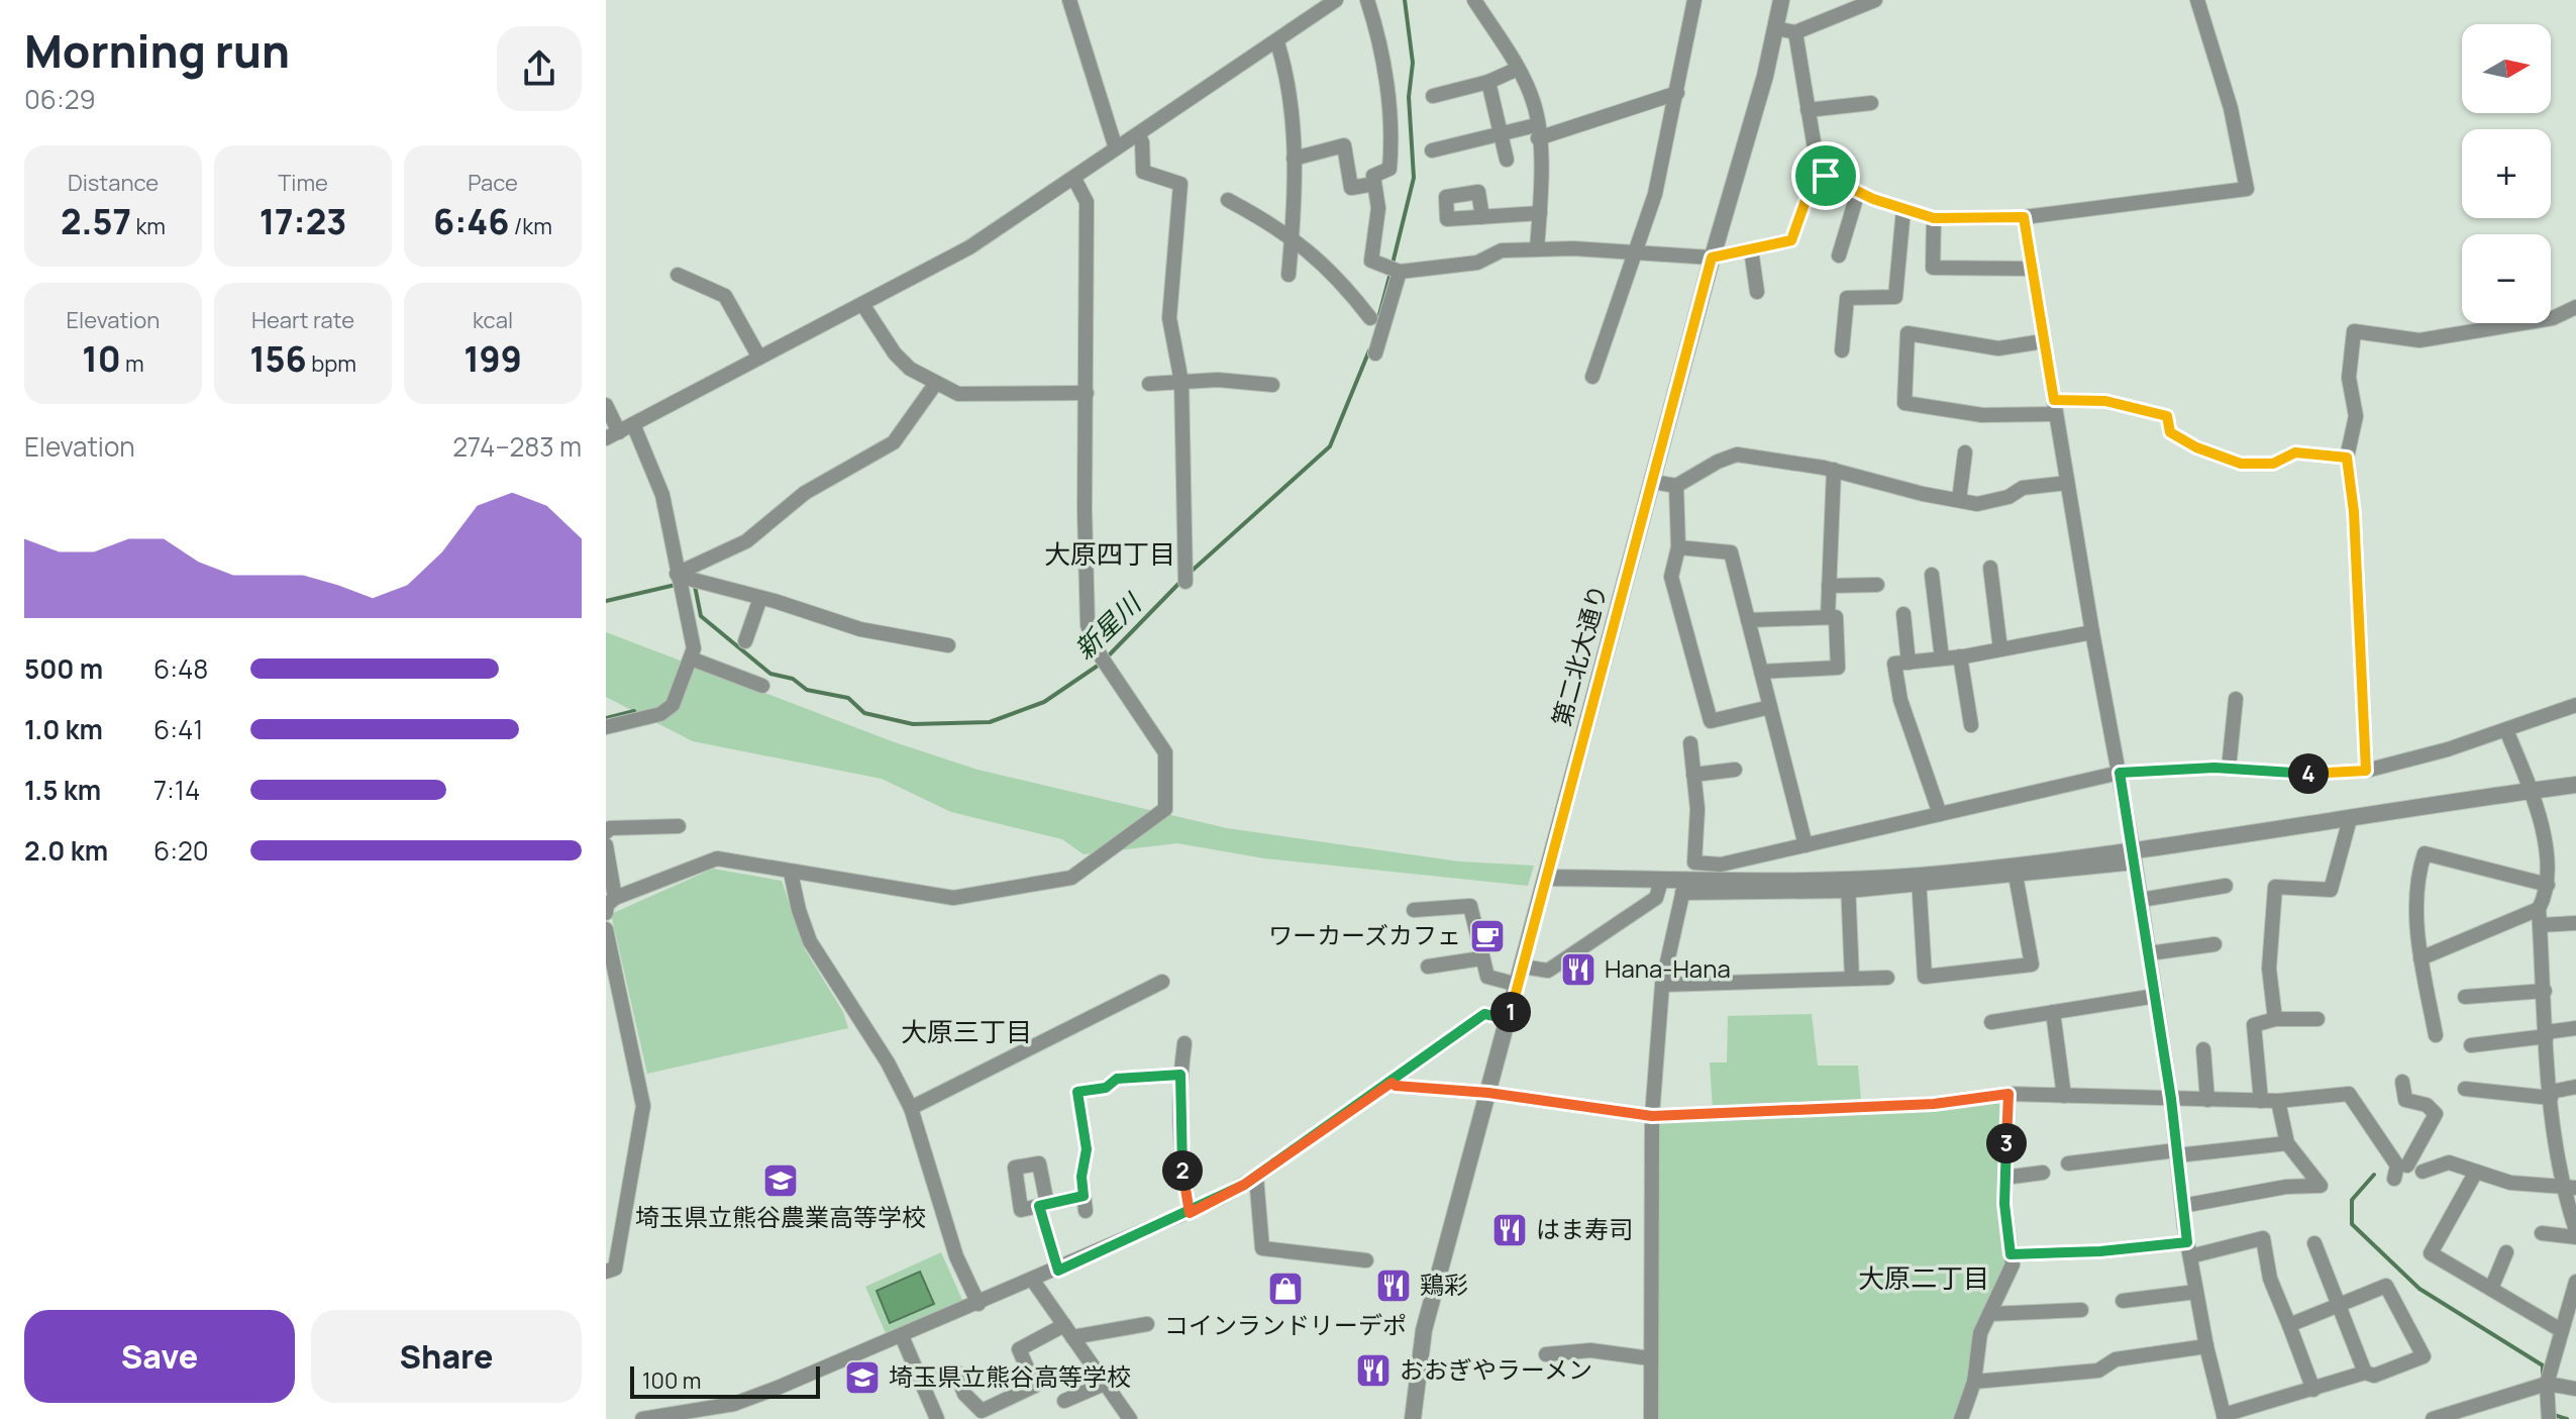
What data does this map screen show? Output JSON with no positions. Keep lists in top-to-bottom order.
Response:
{
  "streets": {
    "street": ["第二北大通り"]
  },
  "districts": ["大原四丁目", "大原三丁目", "大原二丁目"],
  "water": ["新星川"],
  "places": {
    "cafe": ["ワーカーズカフェ"],
    "restaurant": [
      "Hana-Hana",
      "はま寿司",
      "鶏彩",
      "おおぎやラーメン"
    ],
    "school or university": ["埼玉県立熊谷農業高等学校", "埼玉県立熊谷高等学校"],
    "shop": ["コインランドリーデポ"]
  },
  "scale_bar": "100 m",
  "north": "right",
  "page": {
    "heading": ["Morning run", "06:29"],
    "map_buttons": ["+", "−"],
    "stats": [
      ["Distance", "2.57 km"],
      ["Time", "17:23"],
      ["Pace", "6:46 /km"],
      ["Elevation", "10 m"],
      ["Heart rate", "156 bpm"],
      ["kcal", "199"]
    ],
    "chart": ["Elevation", "274–283 m"],
    "list": [
      {
        "name": "500 m",
        "note": "6:48"
      },
      {
        "name": "1.0 km",
        "note": "6:41"
      },
      {
        "name": "1.5 km",
        "note": "7:14"
      },
      {
        "name": "2.0 km",
        "note": "6:20"
      }
    ],
    "pins": [
      "4",
      "1",
      "3",
      "2"
    ],
    "buttons": ["Save", "Share"],
    "scale": "100 m"
  }
}
